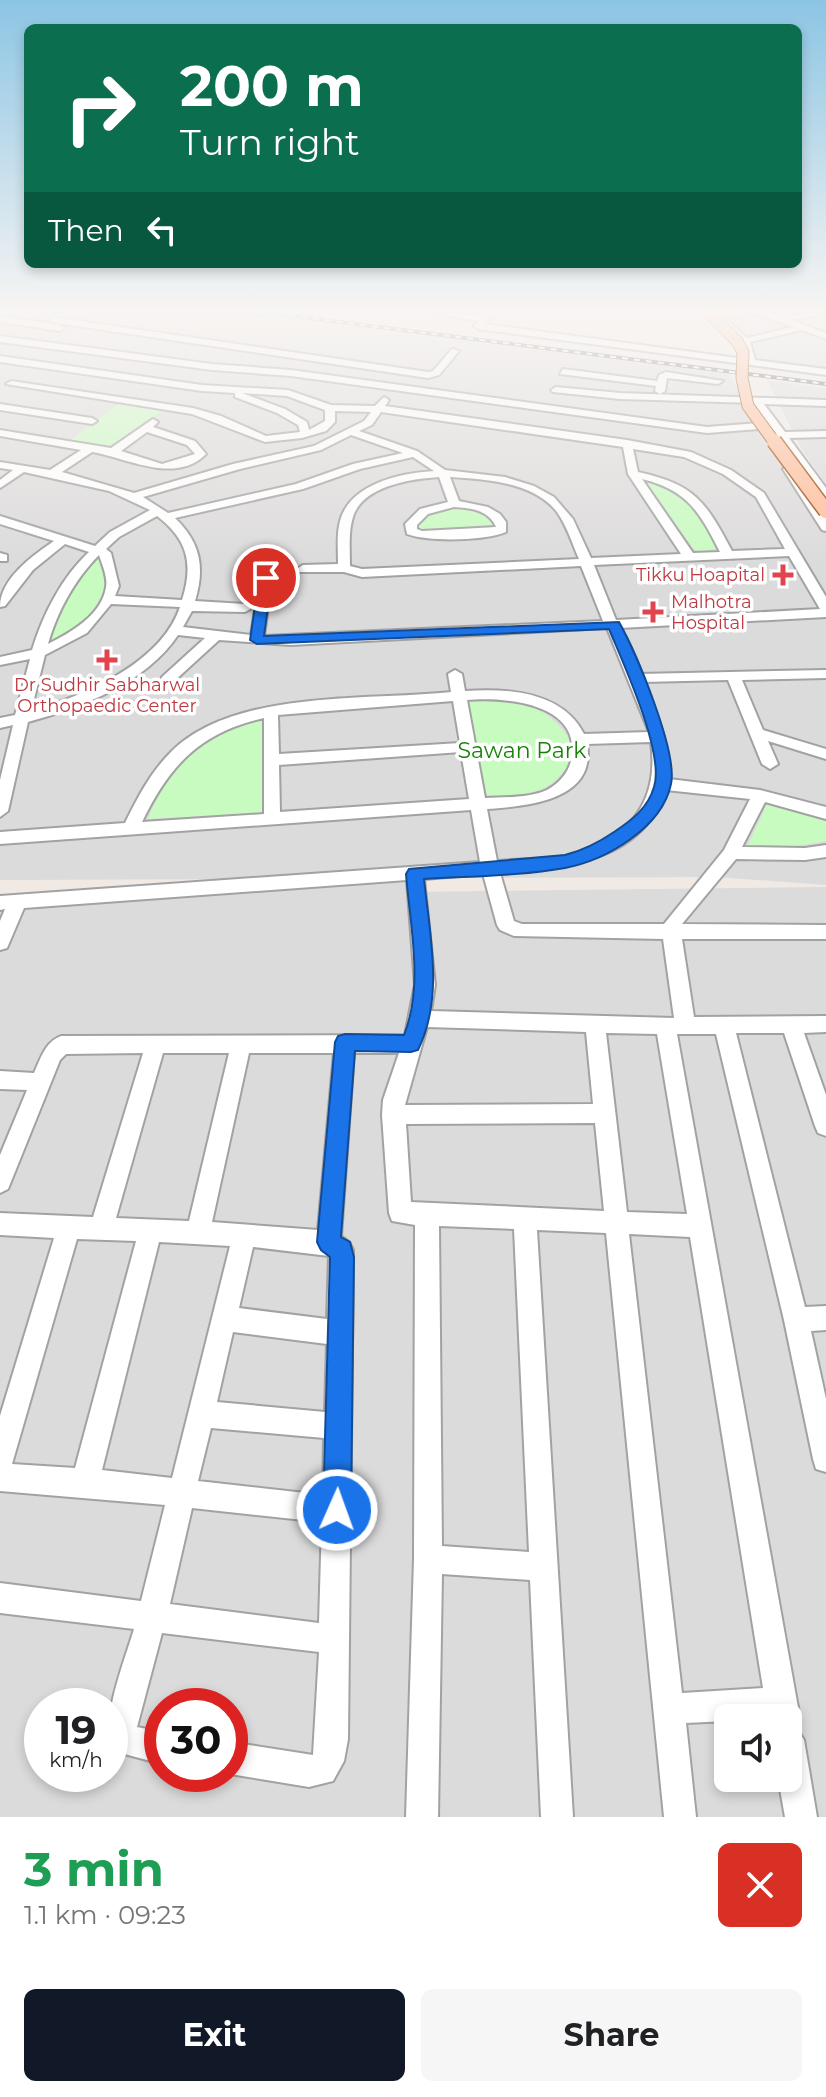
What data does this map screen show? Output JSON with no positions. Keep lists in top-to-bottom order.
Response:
{
  "parks": ["Sawan Park"],
  "places": {
    "health": ["Tikku Hoapital", "Malhotra Hospital", "Dr Sudhir Sabharwal Orthopaedic Center"]
  },
  "page": {
    "turn": ["200 m", "Turn right"],
    "then": "Then",
    "speed": "19 km/h",
    "limit": "30",
    "heading": ["3 min", "1.1 km · 09:23"],
    "buttons": ["Exit", "Share"]
  }
}
